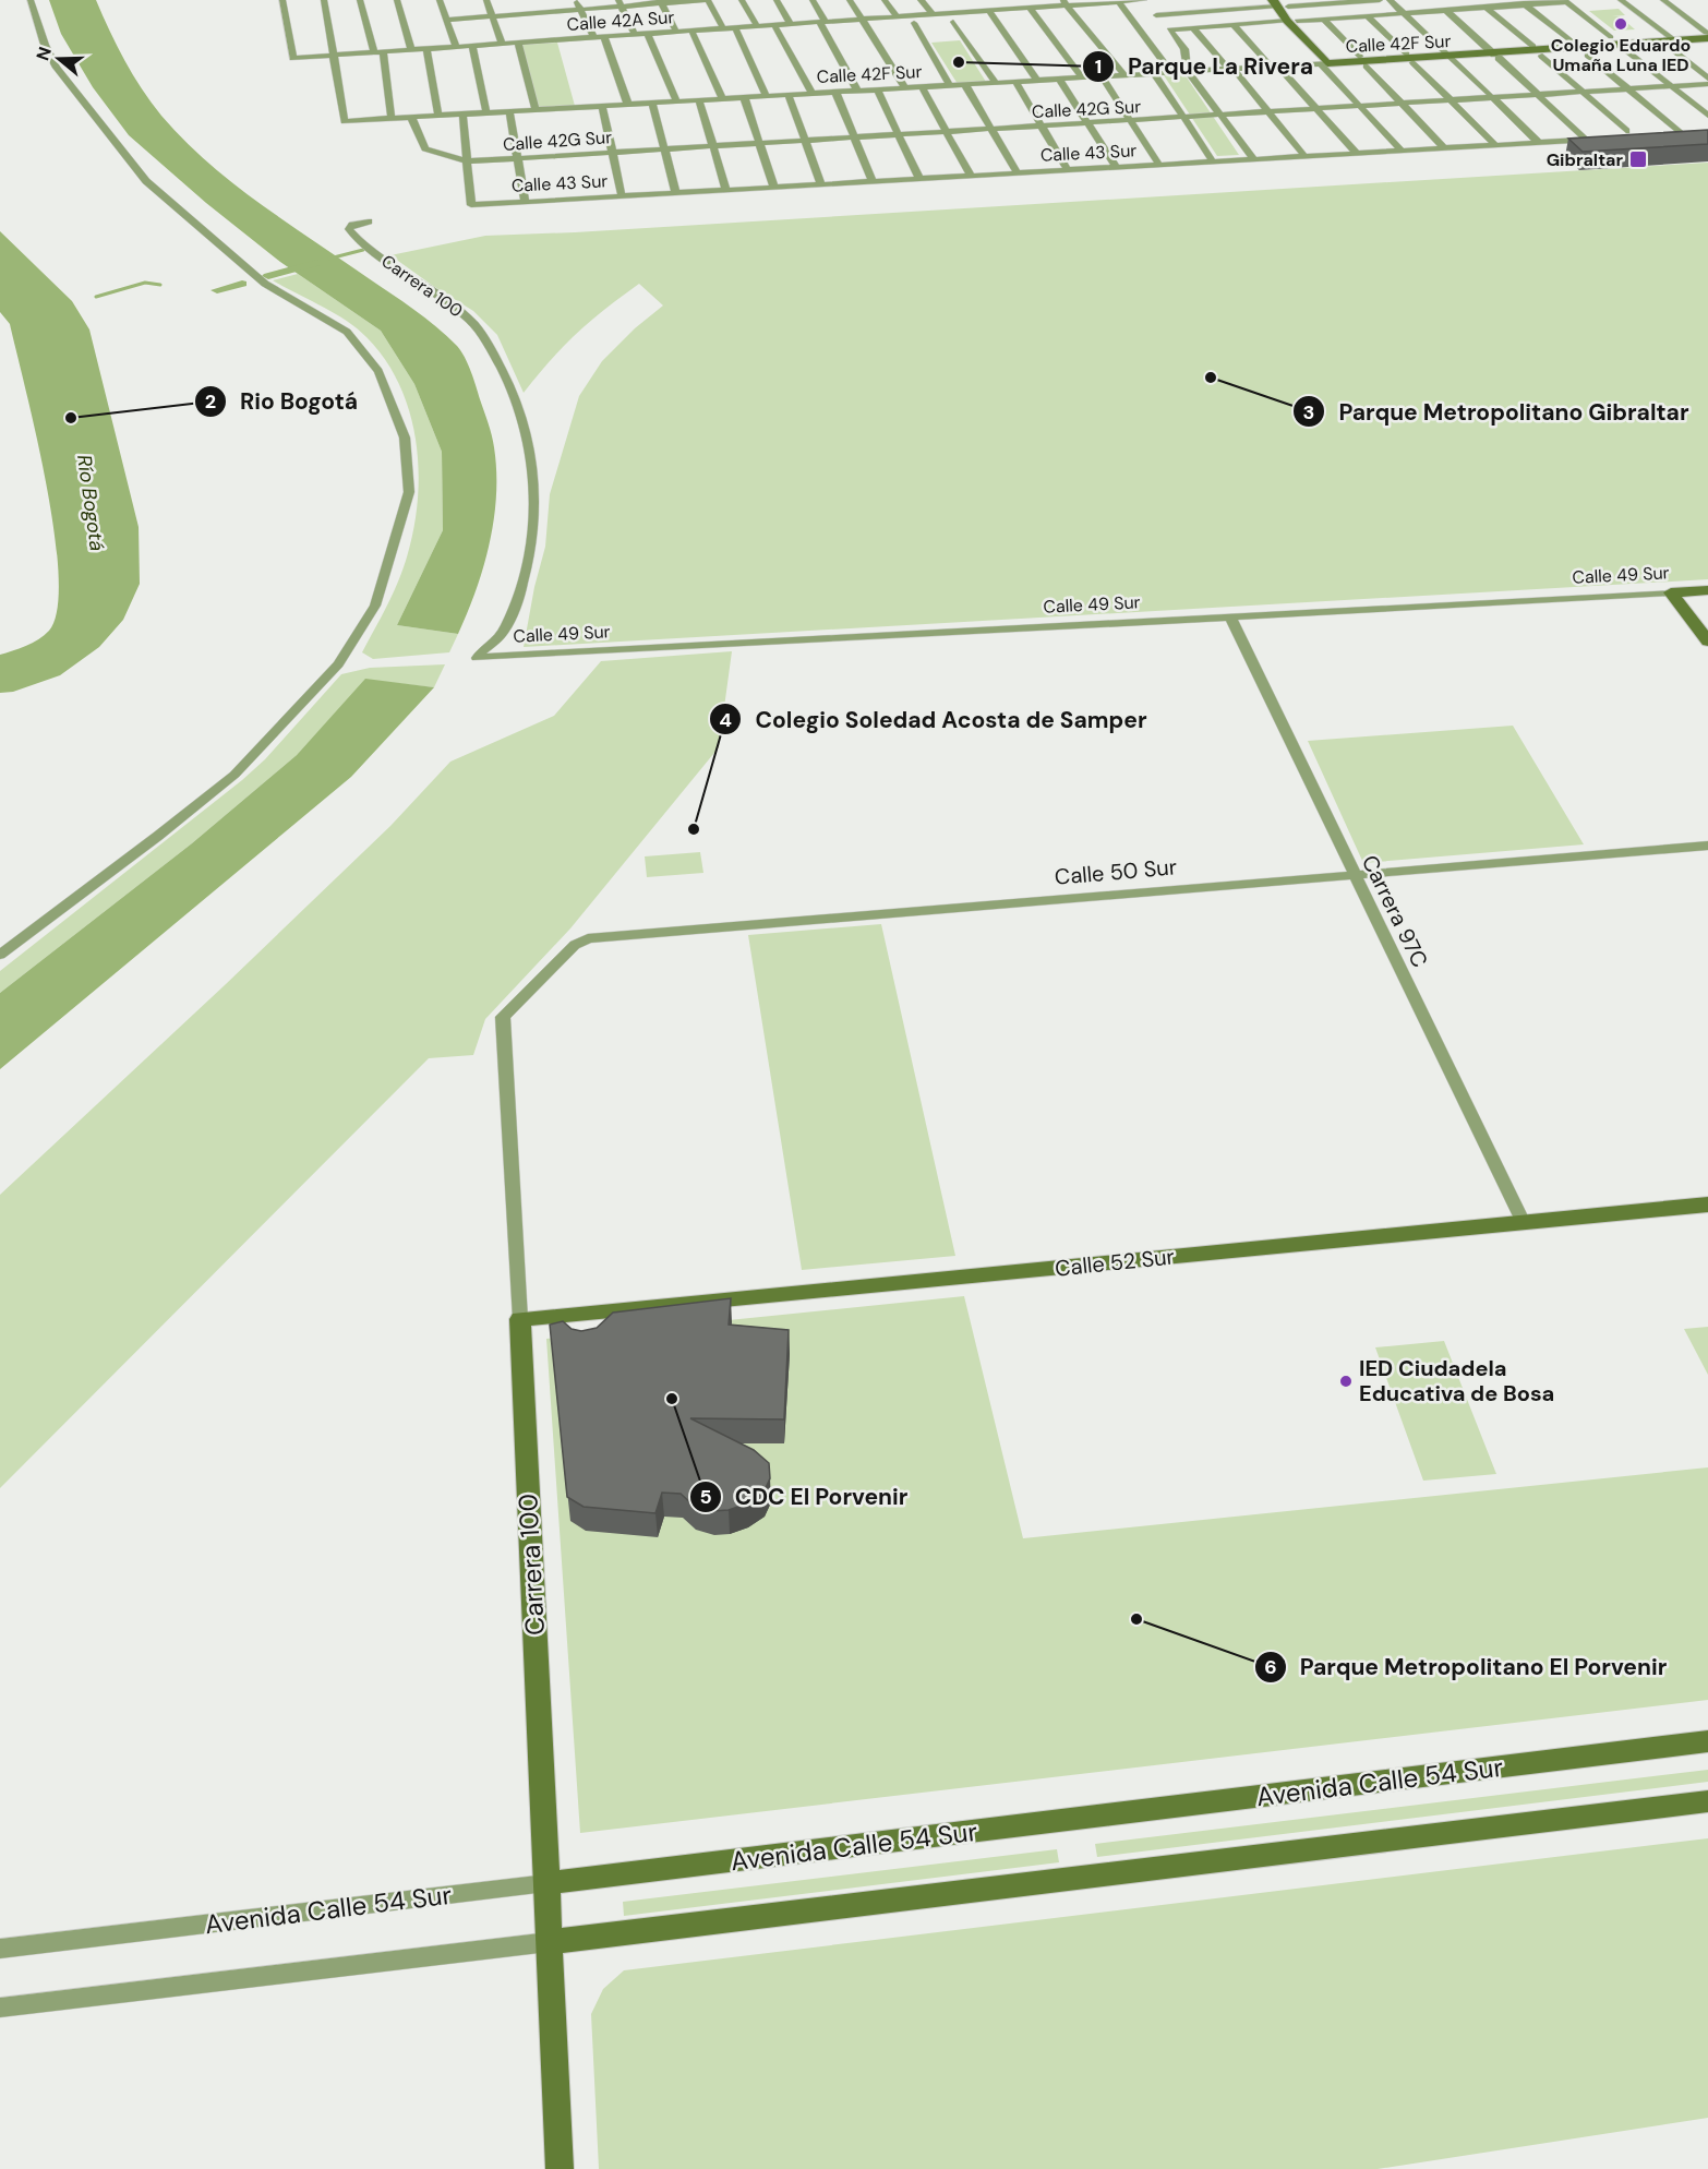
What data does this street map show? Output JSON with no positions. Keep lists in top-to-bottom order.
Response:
{
  "streets": {
    "street": [
      "Calle 42A Sur",
      "Calle 42F Sur",
      "Calle 42G Sur",
      "Calle 43 Sur",
      "Carrera 100",
      "Calle 49 Sur",
      "Calle 50 Sur",
      "Carrera 97C",
      "Calle 52 Sur",
      "Avenida Calle 54 Sur"
    ]
  },
  "crossings": [
    ["Calle 42A Sur", "Calle 42F Sur"],
    ["Calle 42G Sur", "Calle 43 Sur"],
    ["Carrera 100", "Calle 49 Sur"],
    ["Carrera 100", "Calle 50 Sur"],
    ["Carrera 100", "Calle 52 Sur"],
    ["Carrera 100", "Avenida Calle 54 Sur"],
    ["Calle 49 Sur", "Carrera 97C"],
    ["Calle 50 Sur", "Carrera 97C"],
    ["Carrera 97C", "Calle 52 Sur"]
  ],
  "water": ["Río Bogotá"],
  "places": {
    "other": [
      "Colegio Eduardo Umaña Luna IED",
      "Parque La Rivera",
      "Parque Metropolitano Gibraltar",
      "Rio Bogotá",
      "Colegio Soledad Acosta de Samper",
      "IED Ciudadela Educativa de Bosa",
      "CDC El Porvenir",
      "Parque Metropolitano El Porvenir"
    ],
    "transit": ["Gibraltar"]
  },
  "north": "left"
}
